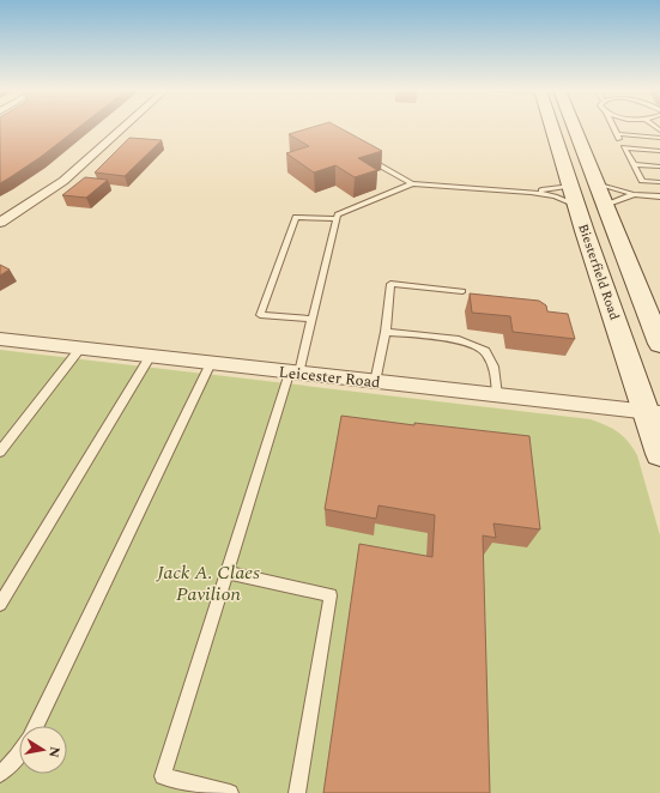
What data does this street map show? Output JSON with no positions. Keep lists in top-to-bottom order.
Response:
{
  "streets": {
    "main road": ["Biesterfield Road"],
    "street": ["Leicester Road"]
  },
  "crossings": [
    ["Biesterfield Road", "Leicester Road"]
  ],
  "parks": ["Jack A. Claes Pavilion"],
  "north": "right"
}
